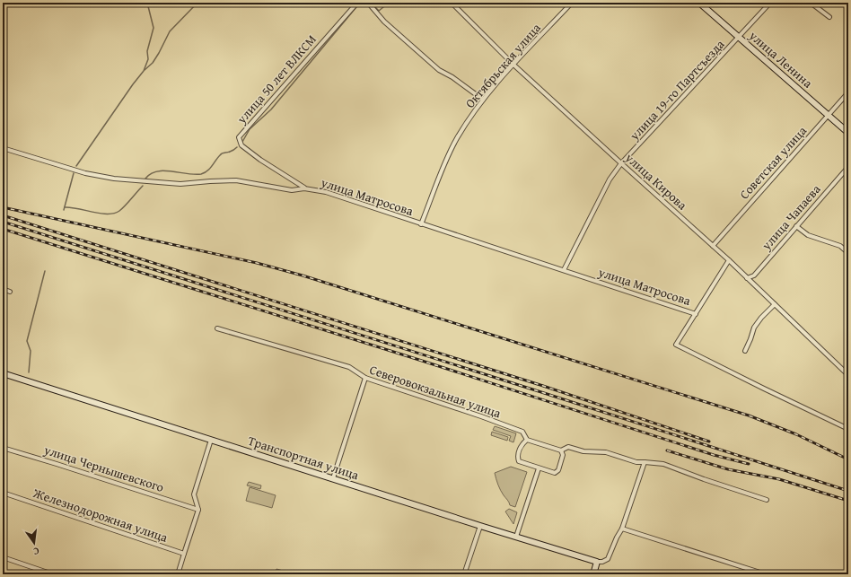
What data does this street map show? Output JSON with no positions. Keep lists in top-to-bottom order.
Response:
{
  "streets": {
    "street": [
      "улица Ленина",
      "Октябрьская улица",
      "улица 50 лет ВЛКСМ",
      "улица 19-го Партсъезда",
      "Советская улица",
      "улица Кирова",
      "улица Матросова",
      "улица Чапаева",
      "Северовокзальная улица",
      "Транспортная улица",
      "улица Чернышевского",
      "Железнодорожная улица"
    ]
  },
  "crossings": [
    ["улица Ленина", "улица 19-го Партсъезда"],
    ["улица Ленина", "Советская улица"],
    ["Октябрьская улица", "улица Кирова"],
    ["Октябрьская улица", "улица Матросова"],
    ["улица 50 лет ВЛКСМ", "улица Матросова"],
    ["улица 19-го Партсъезда", "улица Кирова"],
    ["улица 19-го Партсъезда", "улица Матросова"],
    ["Советская улица", "улица Кирова"],
    ["улица Кирова", "улица Чапаева"]
  ],
  "north": "bottom"
}
